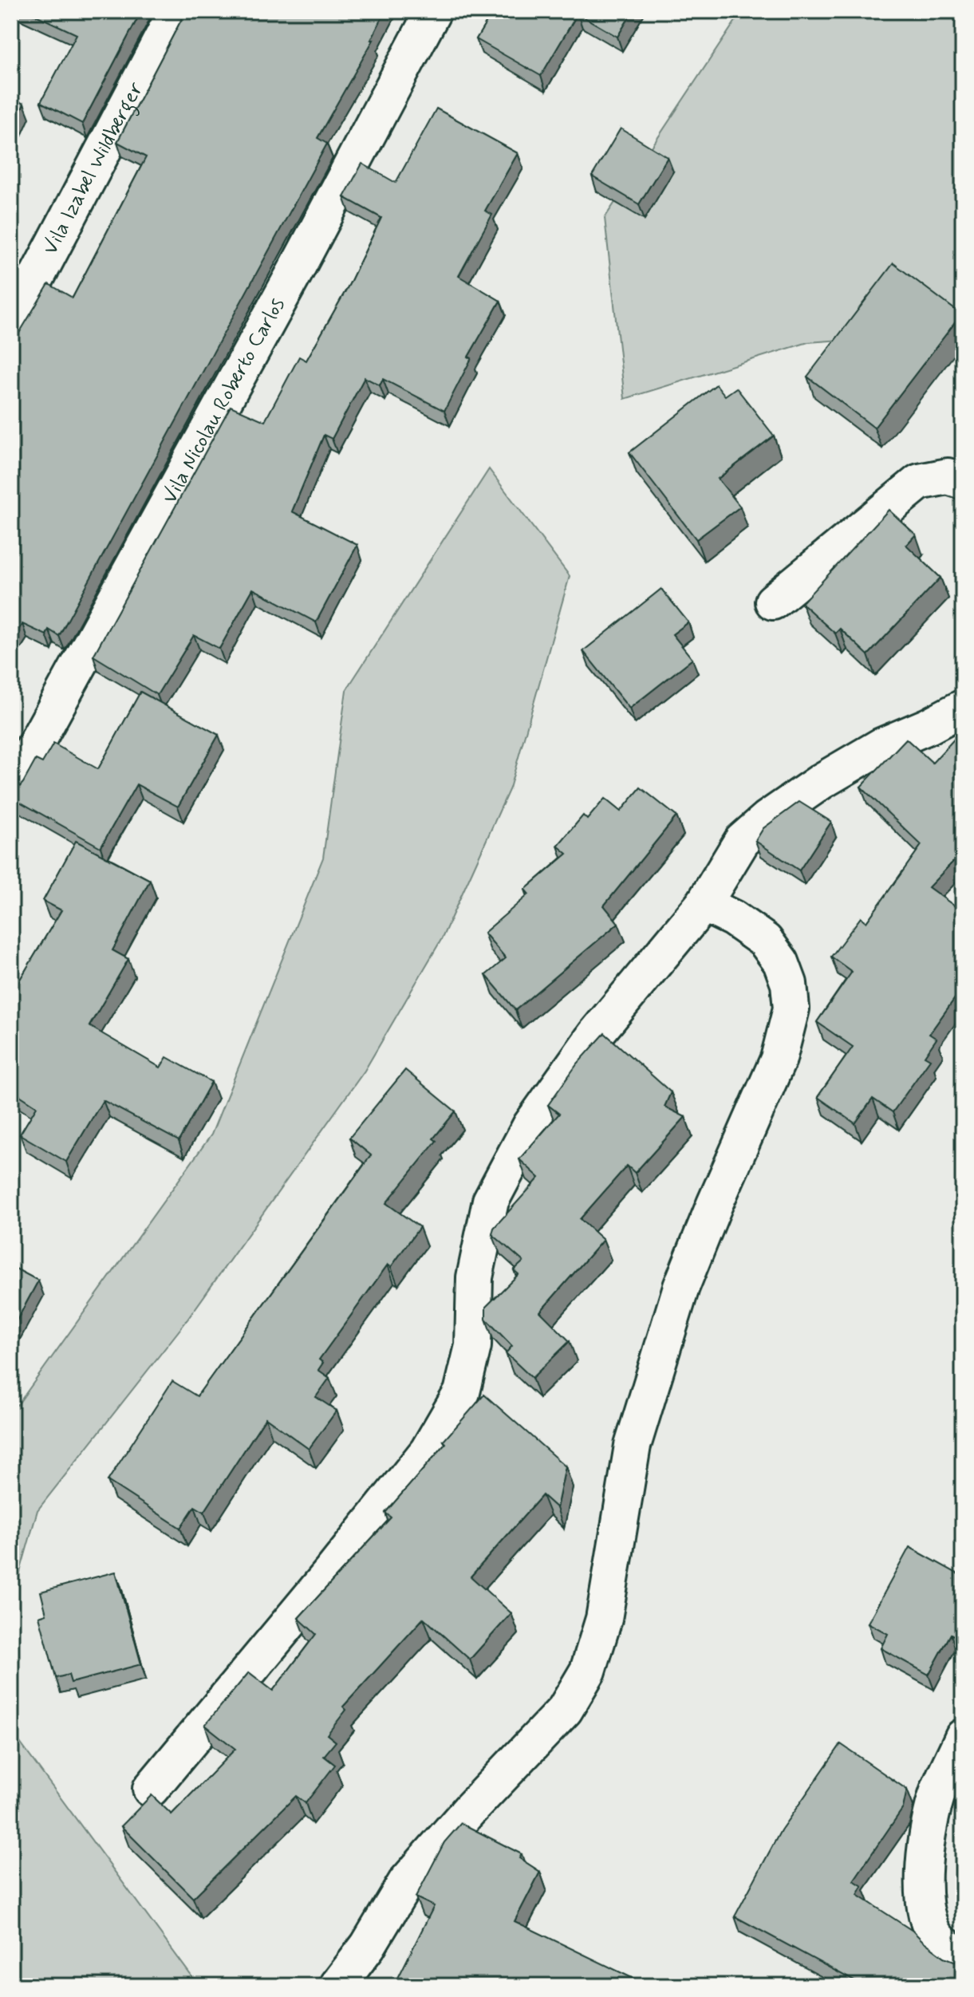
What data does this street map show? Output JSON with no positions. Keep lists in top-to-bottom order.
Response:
{
  "streets": {
    "street": ["Vila Izabel Wildberger", "Vila Nicolau Roberto Carlos"]
  }
}
